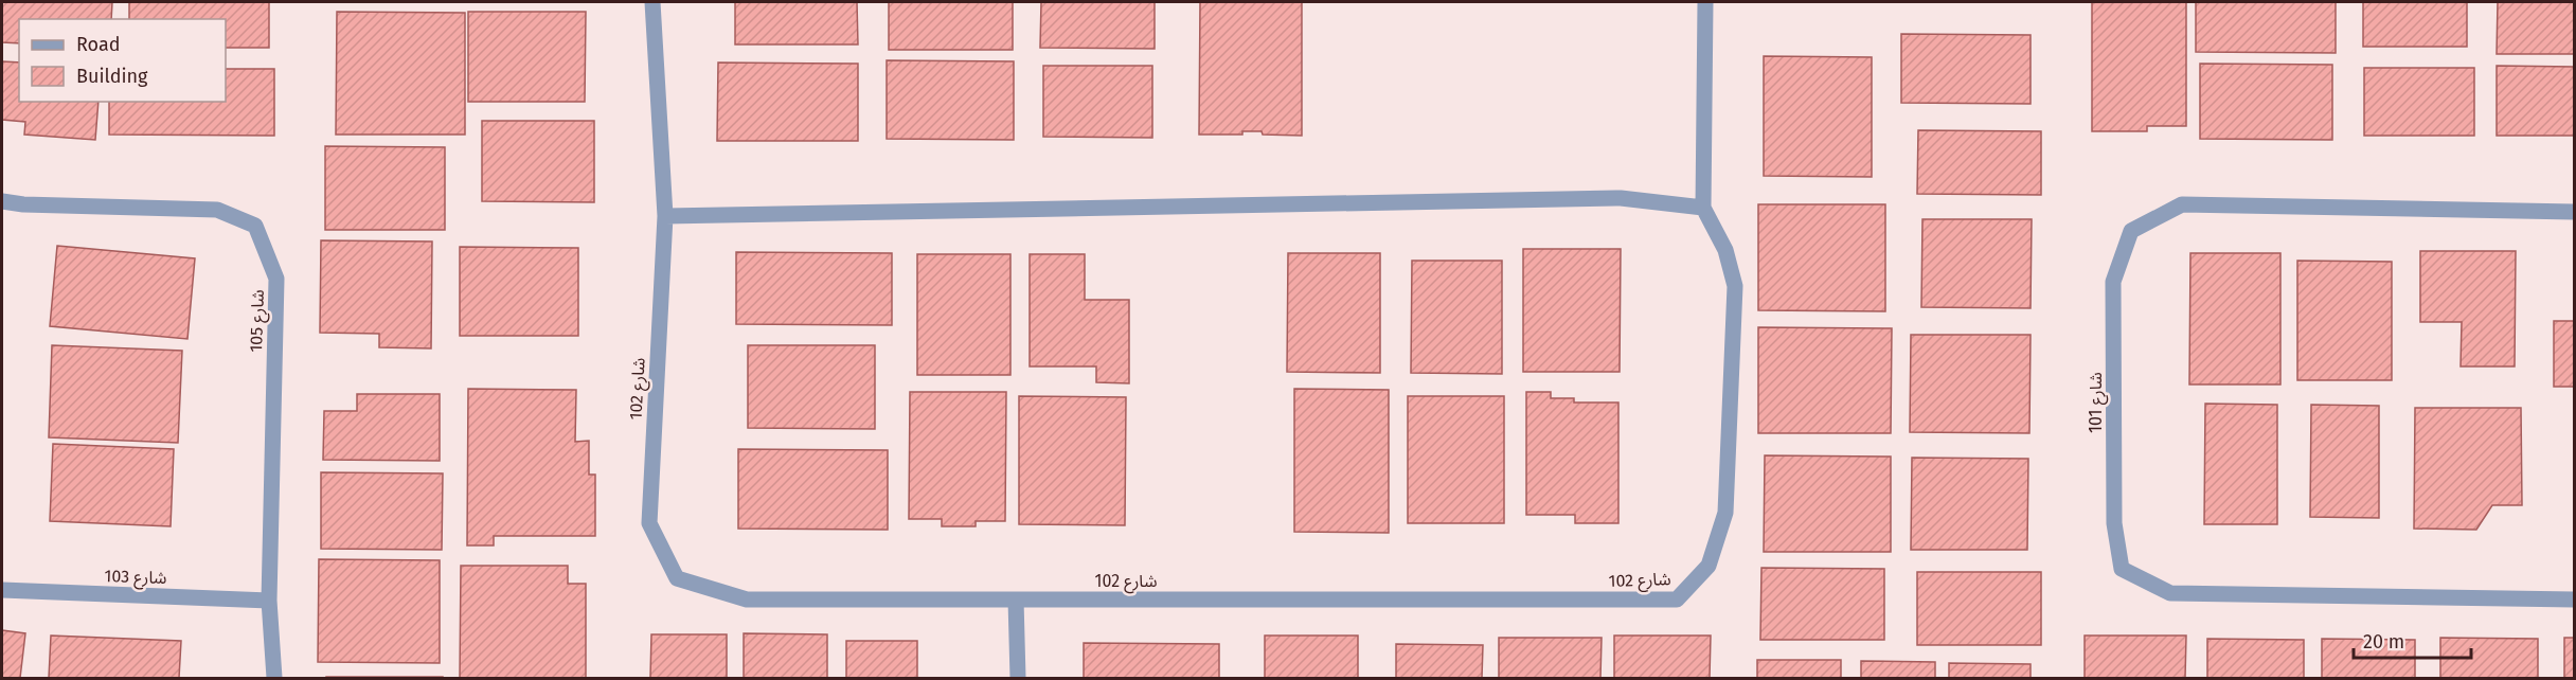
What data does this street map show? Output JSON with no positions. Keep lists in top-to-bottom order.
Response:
{
  "streets": {
    "street": [
      "شارع 105",
      "شارع 102",
      "شارع 101",
      "شارع 103"
    ]
  },
  "crossings": [
    ["شارع 105", "شارع 103"]
  ],
  "legend": ["Road", "Building"],
  "scale_bar": "20 m"
}
